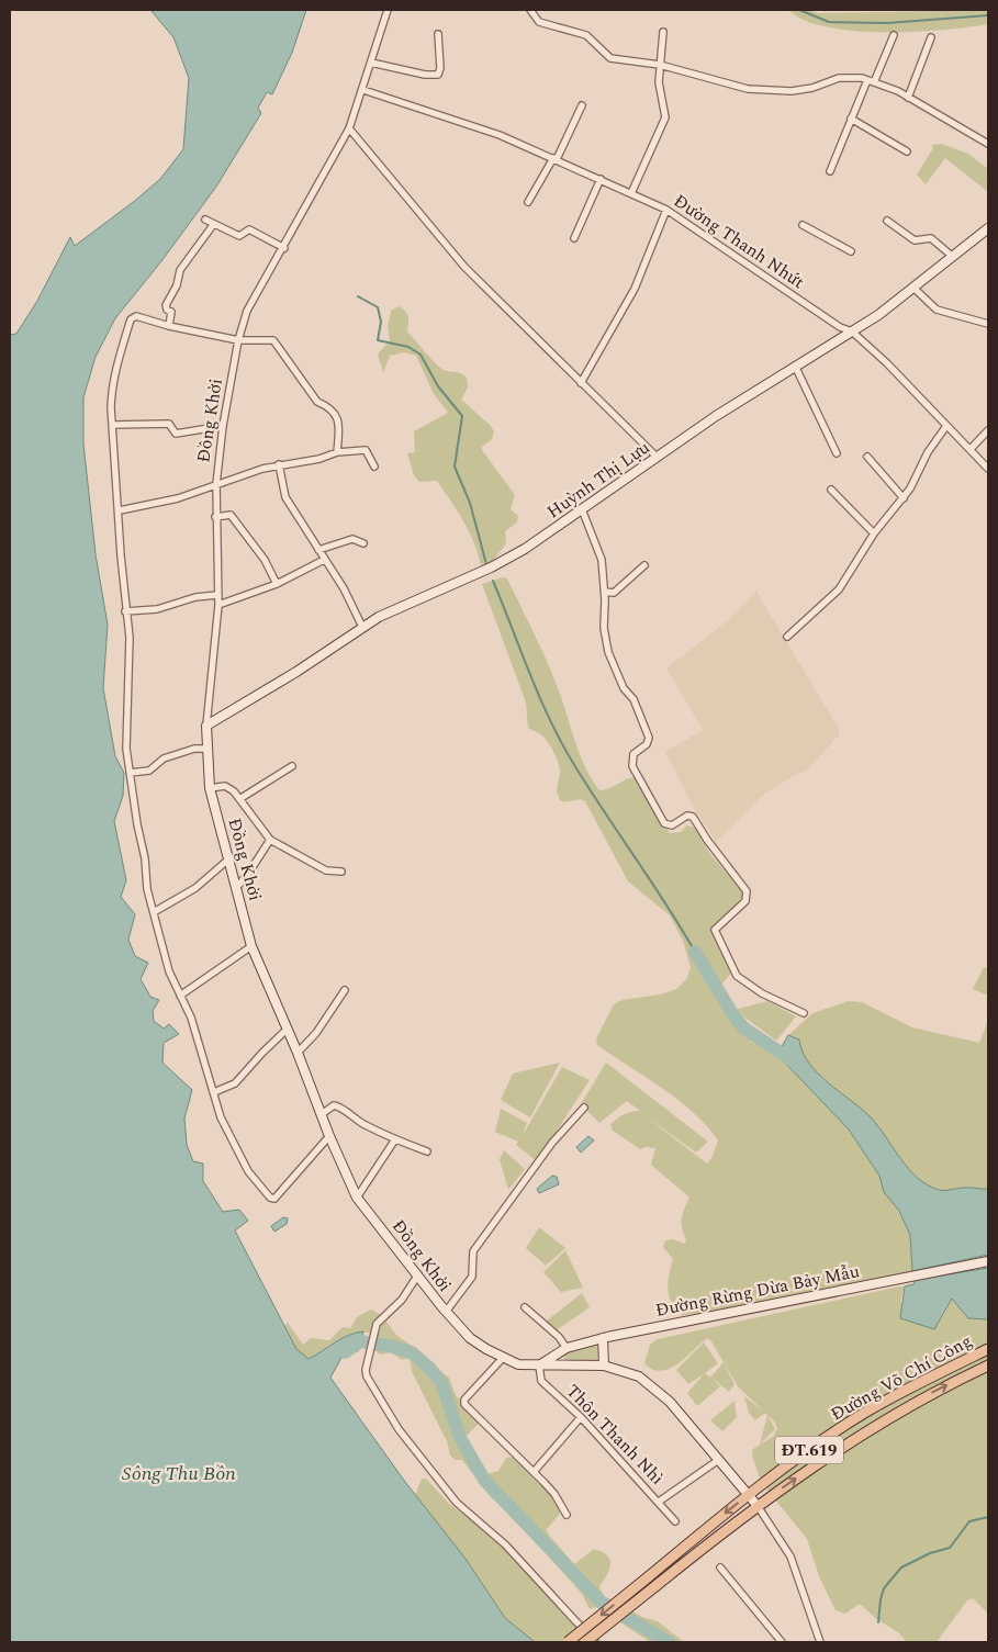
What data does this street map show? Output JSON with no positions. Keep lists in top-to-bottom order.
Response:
{
  "streets": {
    "main road": ["Đường Võ Chí Công", "ĐT.619"],
    "street": [
      "Đường Thanh Nhứt",
      "Đồng Khởi",
      "Huỳnh Thị Lựu",
      "Đường Rừng Dừa Bảy Mẫu",
      "Thôn Thanh Nhì"
    ]
  },
  "crossings": [
    ["Đường Thanh Nhứt", "Đồng Khởi"],
    ["Đường Thanh Nhứt", "Huỳnh Thị Lựu"],
    ["Đồng Khởi", "Huỳnh Thị Lựu"],
    ["Đồng Khởi", "Đường Rừng Dừa Bảy Mẫu"],
    ["Đồng Khởi", "Đường Võ Chí Công"],
    ["Đồng Khởi", "Thôn Thanh Nhì"],
    ["Đường Rừng Dừa Bảy Mẫu", "Thôn Thanh Nhì"]
  ],
  "water": ["Sông Thu Bồn"]
}
